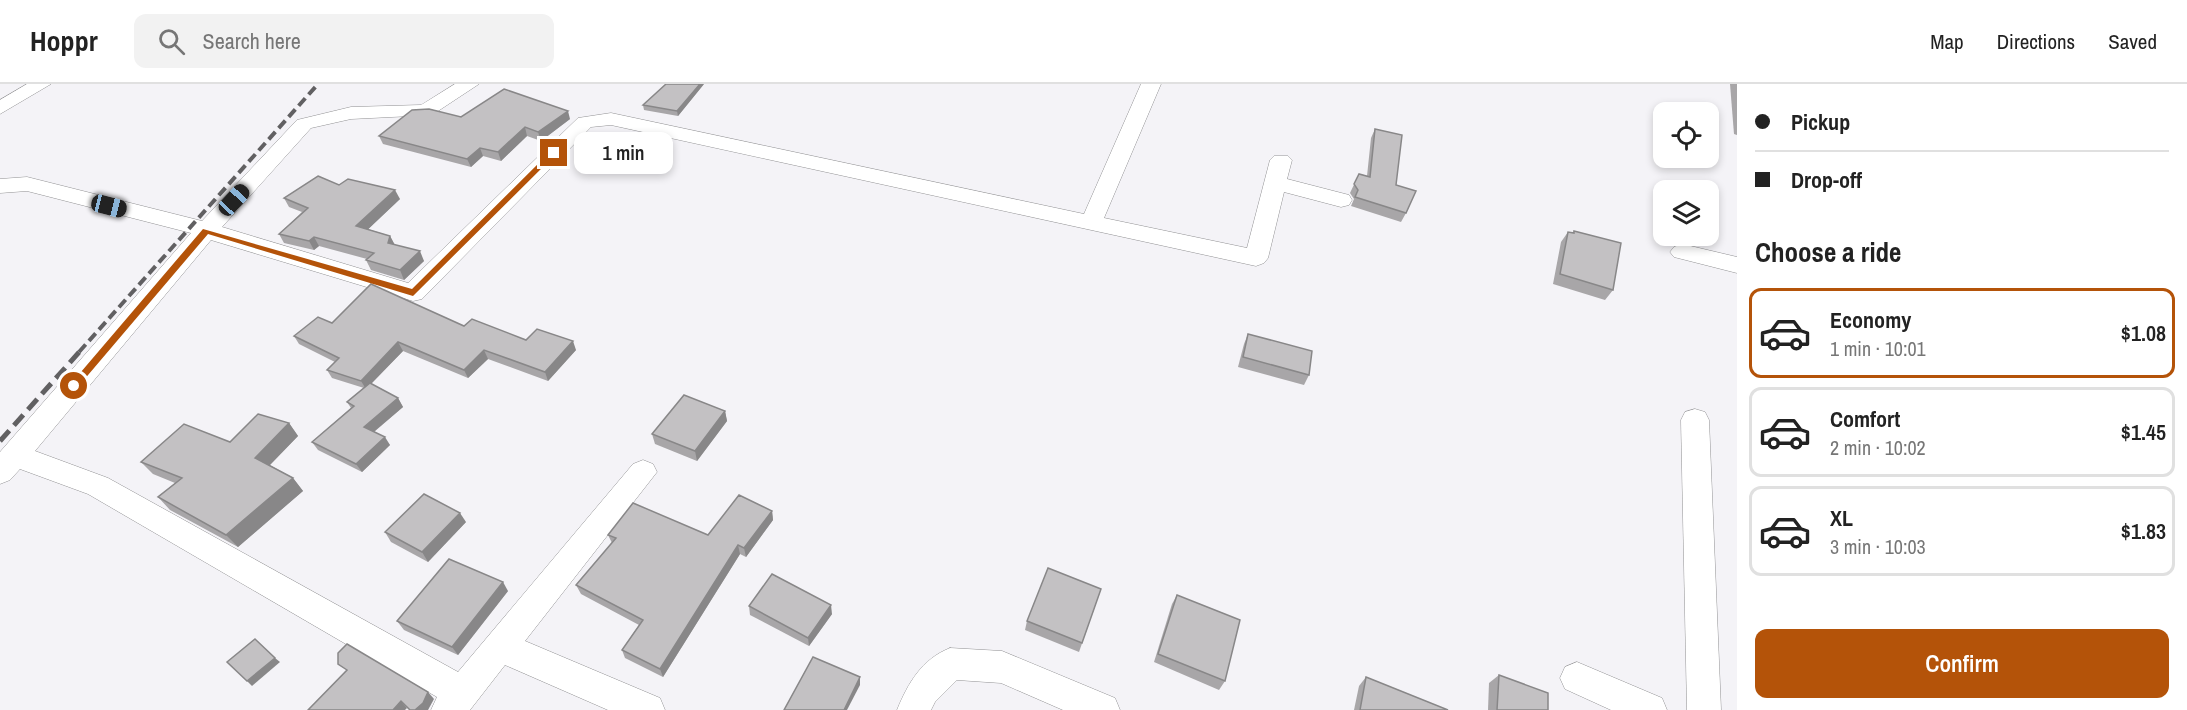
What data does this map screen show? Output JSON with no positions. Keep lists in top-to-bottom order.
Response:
{
  "page": {
    "header": "Hoppr",
    "search": "Search here",
    "nav": ["Map", "Directions", "Saved"],
    "banner": ["Pickup", "Drop-off"],
    "bubble": "1 min",
    "heading": "Choose a ride",
    "list": [
      {
        "name": "Economy",
        "note": "1 min · 10:01",
        "value": "$1.08"
      },
      {
        "name": "Comfort",
        "note": "2 min · 10:02",
        "value": "$1.45"
      },
      {
        "name": "XL",
        "note": "3 min · 10:03",
        "value": "$1.83"
      }
    ],
    "buttons": "Confirm"
  }
}
